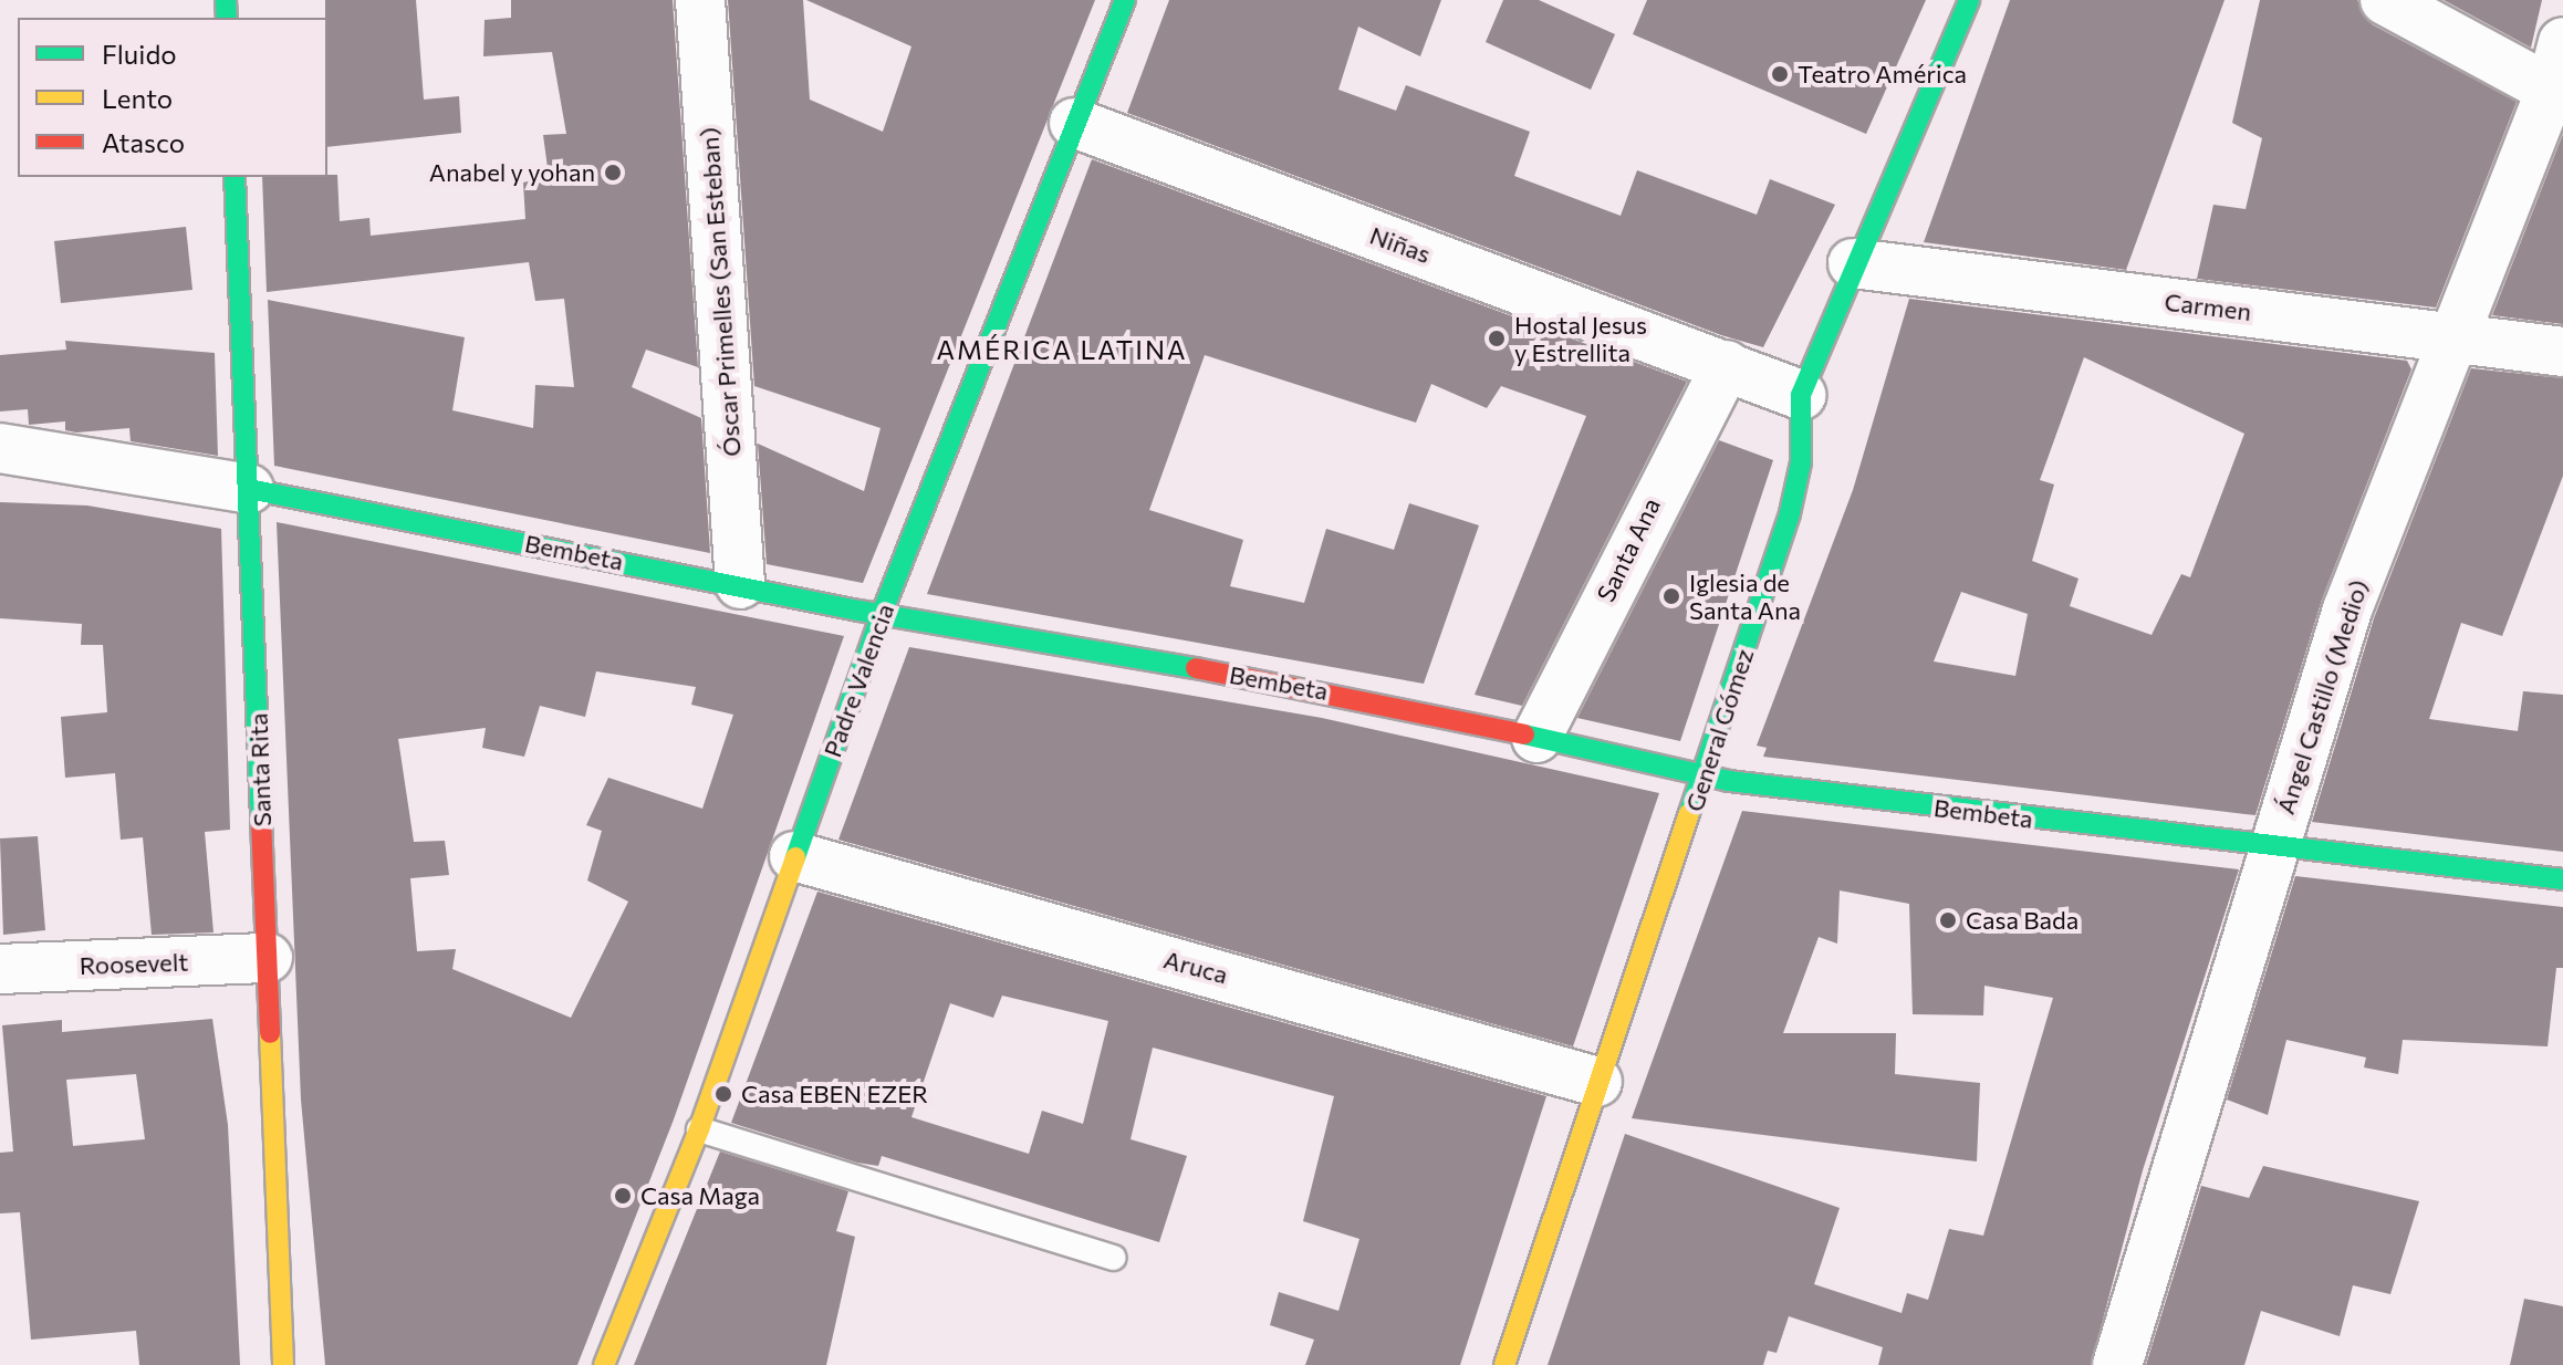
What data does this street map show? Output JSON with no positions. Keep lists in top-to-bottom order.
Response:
{
  "streets": {
    "street": [
      "Niñas",
      "Óscar Primelles (San Esteban)",
      "Carmen",
      "Santa Ana",
      "Bembeta",
      "Padre Valencia",
      "Ángel Castillo (Medio)",
      "General Gómez",
      "Santa Rita",
      "Roosevelt",
      "Aruca"
    ]
  },
  "crossings": [
    ["Niñas", "Santa Ana"],
    ["Niñas", "Padre Valencia"],
    ["Niñas", "General Gómez"],
    ["Óscar Primelles (San Esteban)", "Bembeta"],
    ["Carmen", "Ángel Castillo (Medio)"],
    ["Carmen", "General Gómez"],
    ["Santa Ana", "Bembeta"],
    ["Bembeta", "Padre Valencia"],
    ["Bembeta", "Ángel Castillo (Medio)"],
    ["Bembeta", "General Gómez"],
    ["Bembeta", "Santa Rita"],
    ["Padre Valencia", "Aruca"],
    ["General Gómez", "Aruca"],
    ["Santa Rita", "Roosevelt"]
  ],
  "districts": ["AMÉRICA LATINA"],
  "places": [
    "Teatro América",
    "Anabel y yohan",
    "Hostal Jesus y Estrellita",
    "Iglesia de Santa Ana",
    "Casa Bada",
    "Casa EBEN EZER",
    "Casa Maga"
  ],
  "legend": ["Fluido", "Lento", "Atasco"]
}
